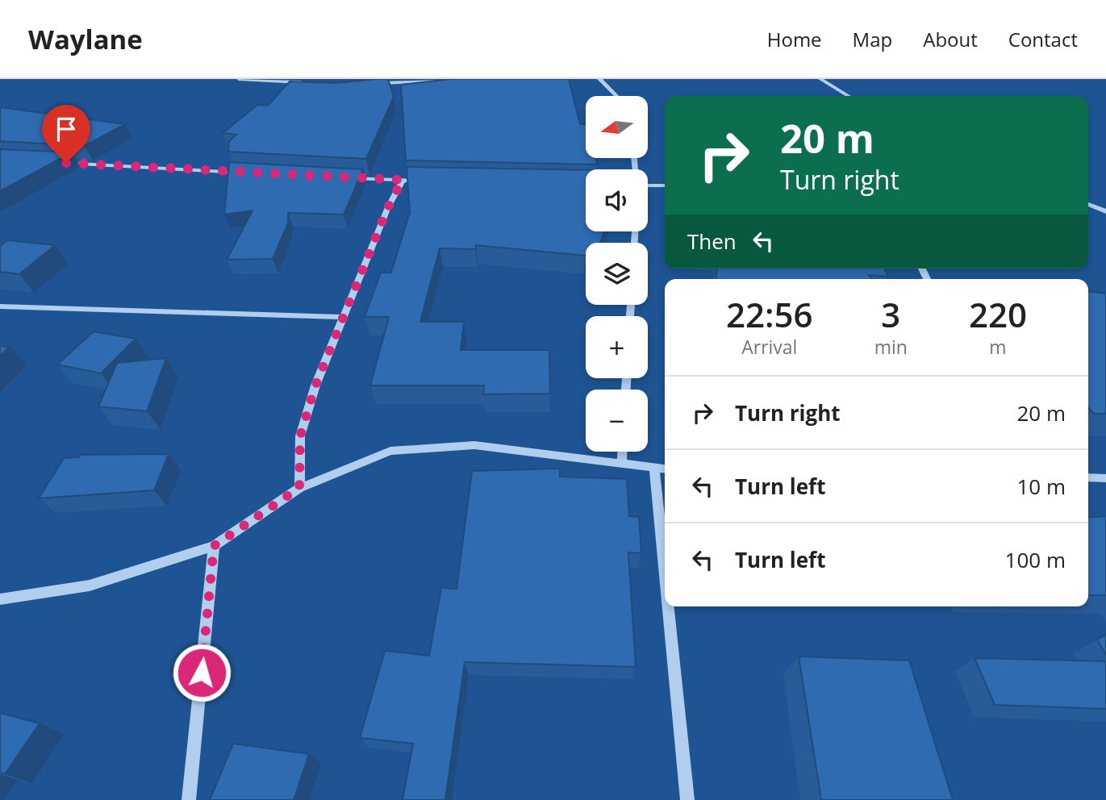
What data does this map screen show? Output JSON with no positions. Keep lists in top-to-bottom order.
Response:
{
  "north": "left",
  "page": {
    "header": "Waylane",
    "nav": [
      "Home",
      "Map",
      "About",
      "Contact"
    ],
    "map_buttons": ["+", "−"],
    "turn": ["20 m", "Turn right"],
    "then": "Then",
    "eta": [
      "22:56",
      "Arrival",
      "3",
      "min",
      "220",
      "m"
    ],
    "list": [
      {
        "name": "Turn right",
        "value": "20 m"
      },
      {
        "name": "Turn left",
        "value": "10 m"
      },
      {
        "name": "Turn left",
        "value": "100 m"
      }
    ]
  }
}
